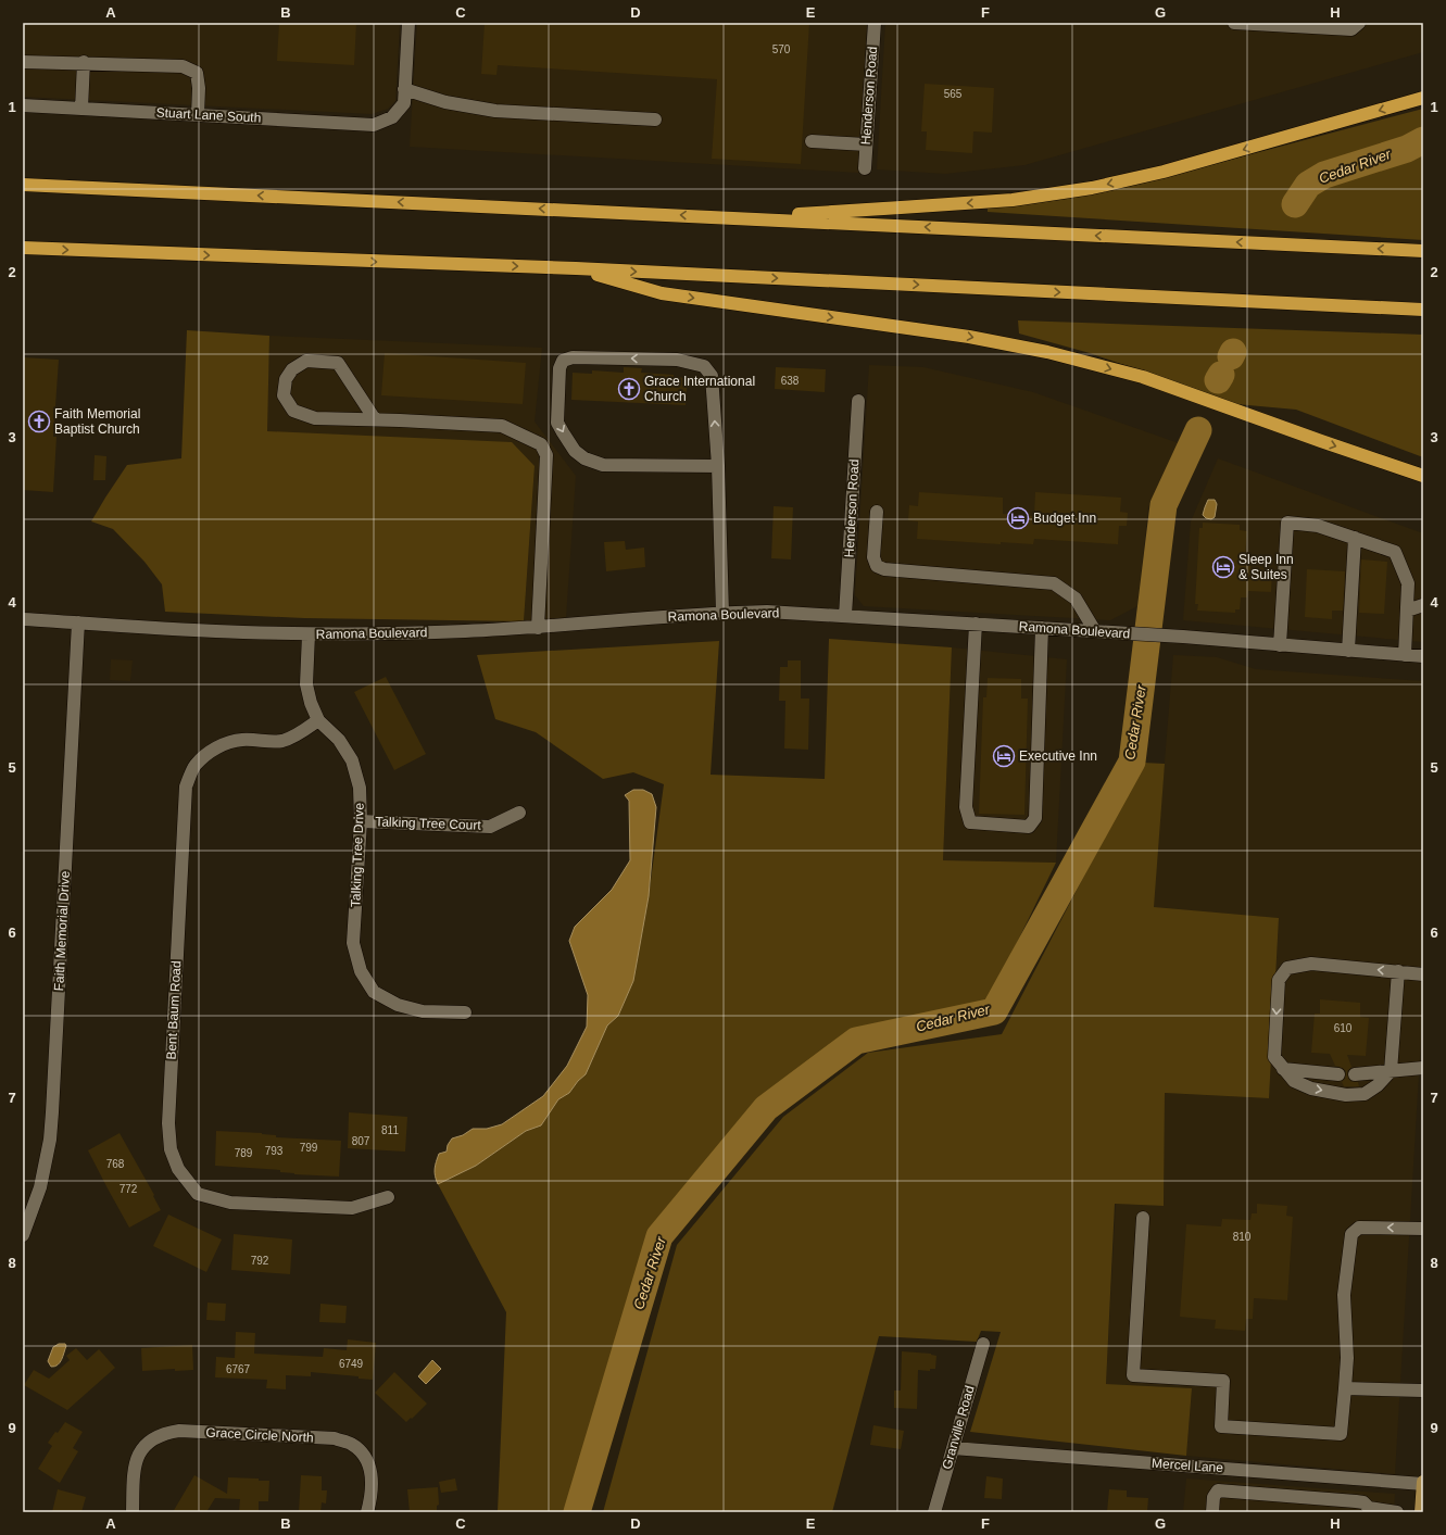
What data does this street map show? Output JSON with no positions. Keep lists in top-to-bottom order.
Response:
{
  "streets": {
    "street": [
      "Henderson Road",
      "Stuart Lane South",
      "Ramona Boulevard",
      "Talking Tree Court",
      "Talking Tree Drive",
      "Faith Memorial Drive",
      "Bent Baum Road",
      "Granville Road",
      "Grace Circle North",
      "Mercel Lane"
    ]
  },
  "crossings": [
    ["Henderson Road", "Ramona Boulevard"],
    ["Ramona Boulevard", "Talking Tree Drive"],
    ["Ramona Boulevard", "Faith Memorial Drive"],
    ["Talking Tree Court", "Talking Tree Drive"],
    ["Talking Tree Drive", "Bent Baum Road"],
    ["Granville Road", "Mercel Lane"]
  ],
  "water": ["Cedar River"],
  "places": {
    "church": ["Grace International Church", "Faith Memorial Baptist Church"],
    "hotel": ["Budget Inn", "Sleep Inn & Suites", "Executive Inn"]
  },
  "house_numbers": [
    "570",
    "565",
    "638",
    "610",
    "811",
    "807",
    "799",
    "793",
    "789",
    "768",
    "772",
    "810",
    "792",
    "6749",
    "6767"
  ],
  "grid": {
    "columns": [
      "A",
      "B",
      "C",
      "D",
      "E",
      "F",
      "G",
      "H"
    ],
    "rows": [
      "1",
      "2",
      "3",
      "4",
      "5",
      "6",
      "7",
      "8",
      "9"
    ]
  }
}
